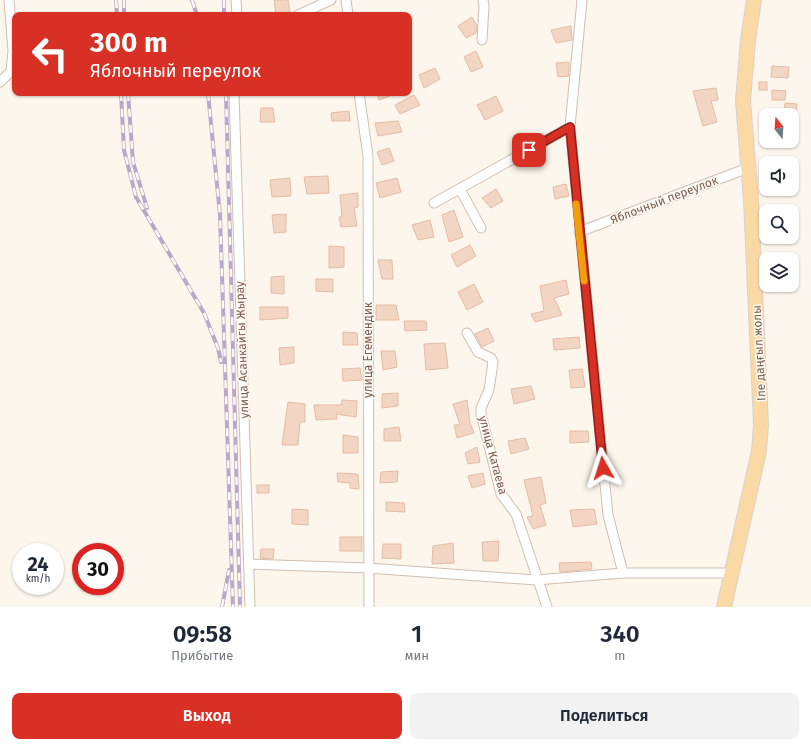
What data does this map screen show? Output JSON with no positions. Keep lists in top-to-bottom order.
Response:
{
  "streets": {
    "main road": ["Іле даңғыл жолы"],
    "street": [
      "Яблочный переулок",
      "улица Асанкайгы Жырау",
      "улица Егемендик",
      "улица Катаева"
    ]
  },
  "crossings": [
    ["Яблочный переулок", "Іле даңғыл жолы"]
  ],
  "north": "top",
  "page": {
    "turn": ["300 m", "Яблочный переулок"],
    "speed": "24 km/h",
    "limit": "30",
    "eta": [
      "09:58",
      "Прибытие",
      "1",
      "мин",
      "340",
      "m"
    ],
    "buttons": ["Выход", "Поделиться"]
  }
}
